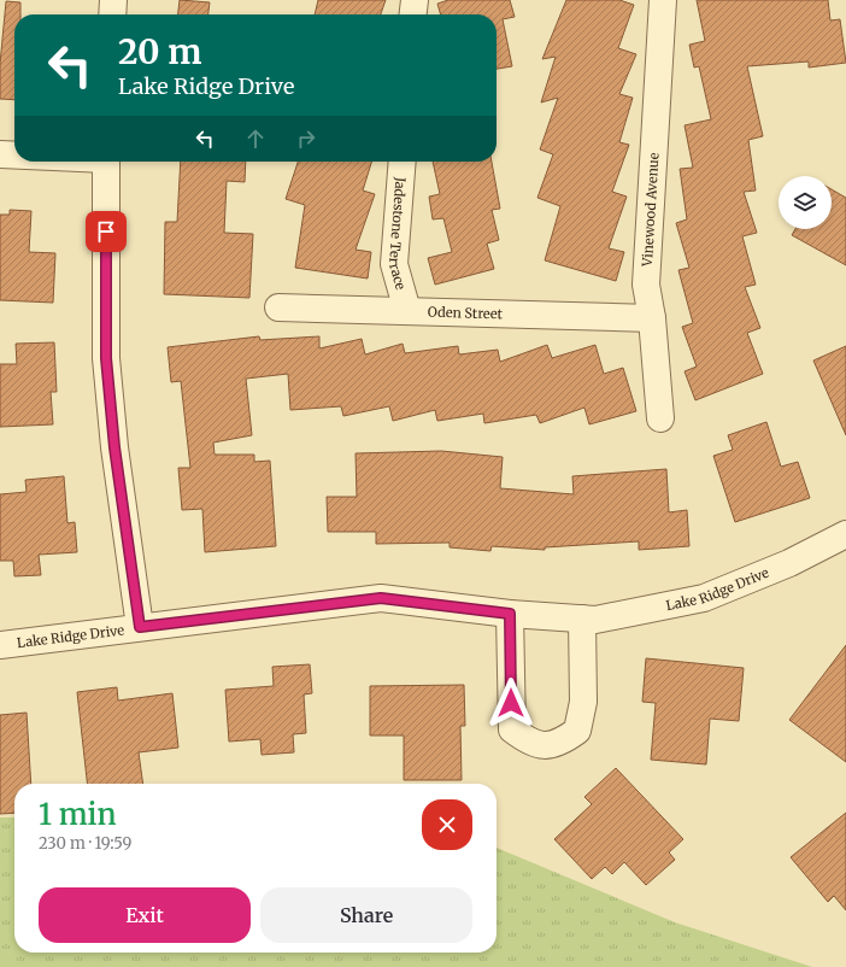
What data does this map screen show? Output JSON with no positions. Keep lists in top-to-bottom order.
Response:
{
  "streets": {
    "street": [
      "Vinewood Avenue",
      "Jadestone Terrace",
      "Oden Street",
      "Lake Ridge Drive"
    ]
  },
  "crossings": [
    ["Vinewood Avenue", "Oden Street"],
    ["Jadestone Terrace", "Oden Street"]
  ],
  "page": {
    "turn": ["20 m", "Lake Ridge Drive"],
    "heading": ["1 min", "230 m · 19:59"],
    "buttons": ["Exit", "Share"]
  }
}
